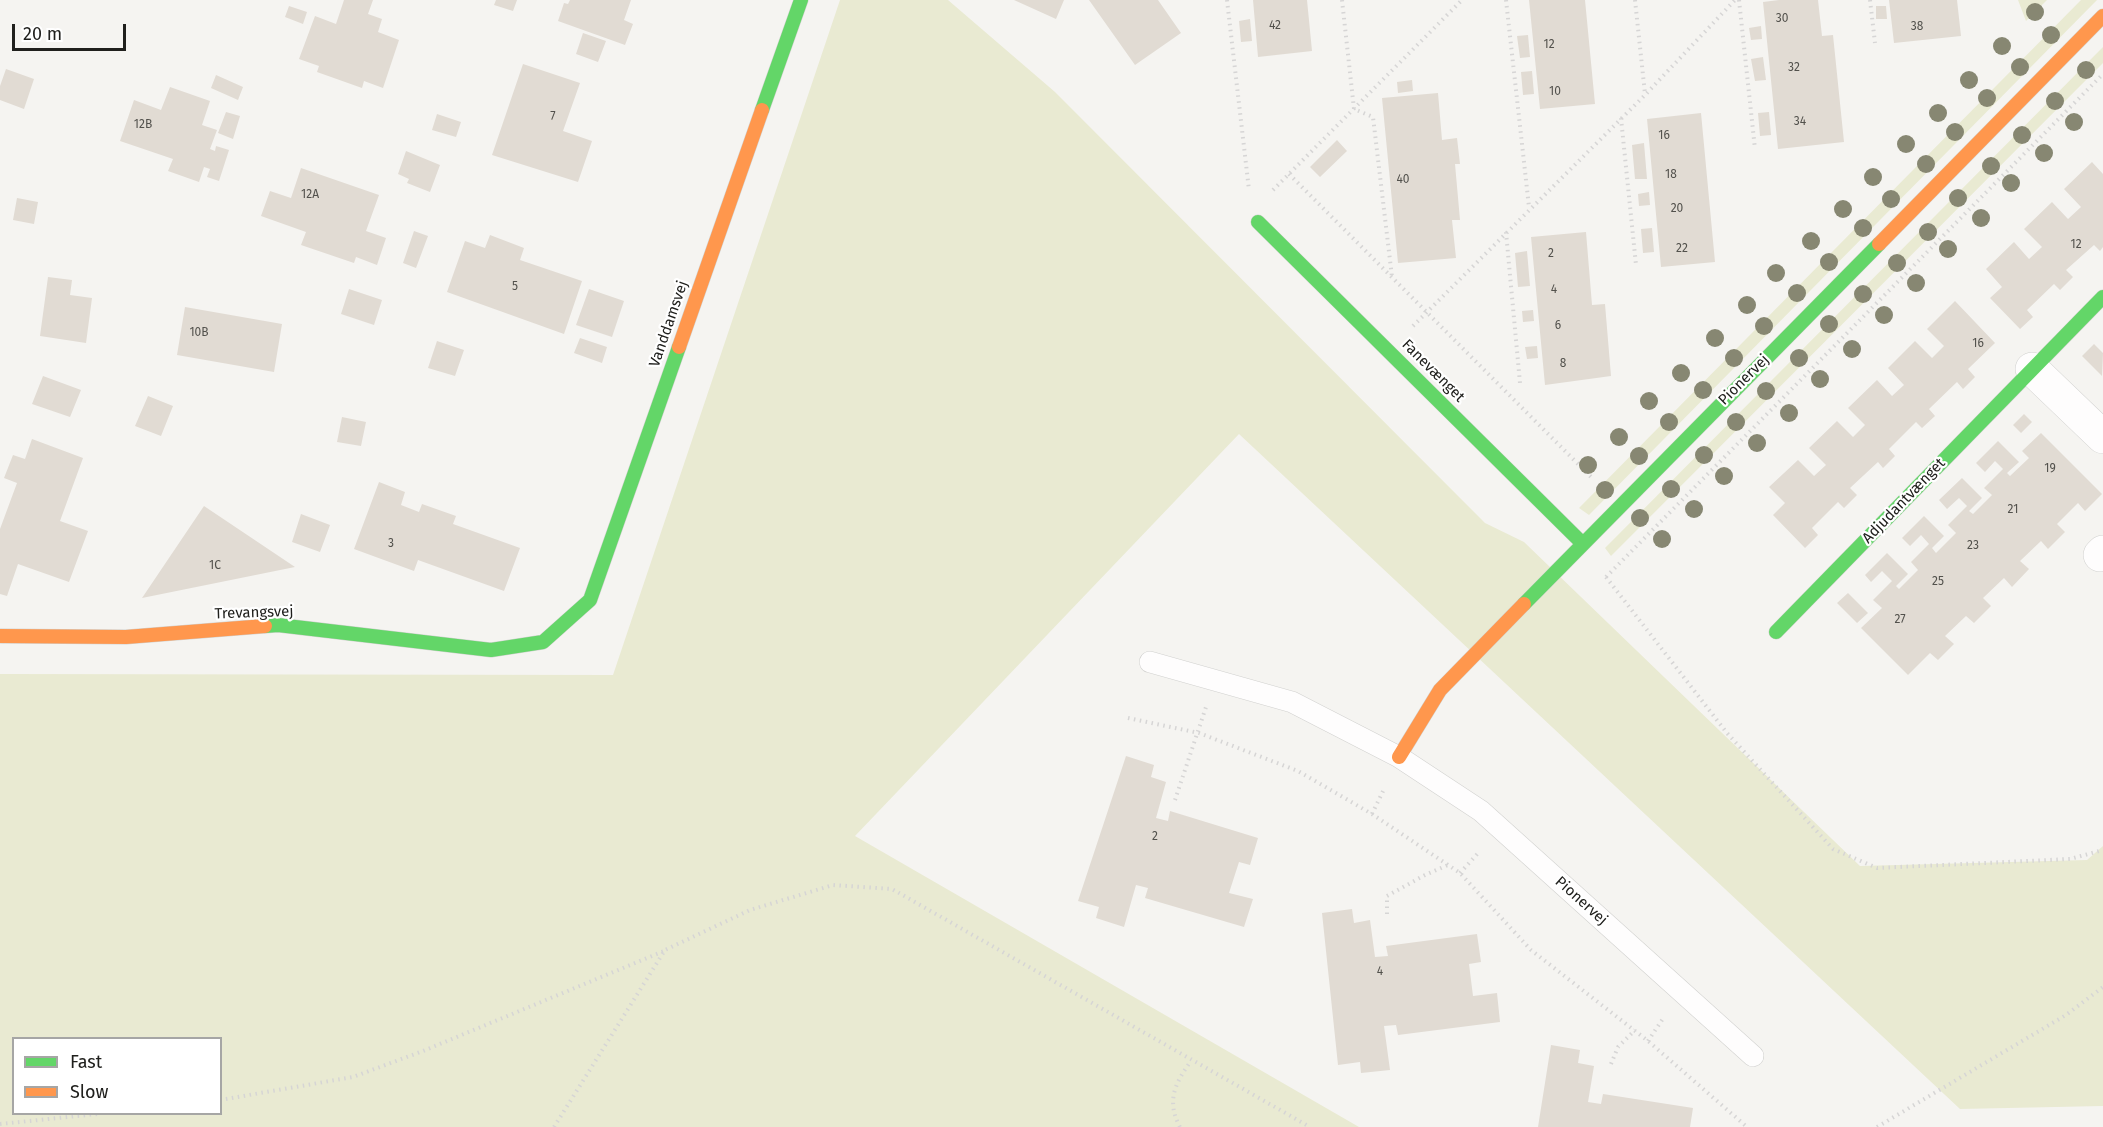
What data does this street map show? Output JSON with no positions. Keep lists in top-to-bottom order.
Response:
{
  "streets": {
    "street": [
      "Vanddamsvej",
      "Fanevænget",
      "Pionervej",
      "Adjudantvænget",
      "Trevangsvej"
    ]
  },
  "crossings": [
    ["Vanddamsvej", "Trevangsvej"],
    ["Fanevænget", "Pionervej"]
  ],
  "house_numbers": [
    "30",
    "42",
    "38",
    "12",
    "32",
    "10",
    "7",
    "34",
    "12B",
    "16",
    "18",
    "40",
    "12A",
    "20",
    "12",
    "22",
    "2",
    "5",
    "4",
    "6",
    "10B",
    "16",
    "8",
    "19",
    "21",
    "3",
    "23",
    "1C",
    "25",
    "27",
    "2",
    "4"
  ],
  "legend": ["Fast", "Slow"],
  "scale_bar": "20 m"
}
